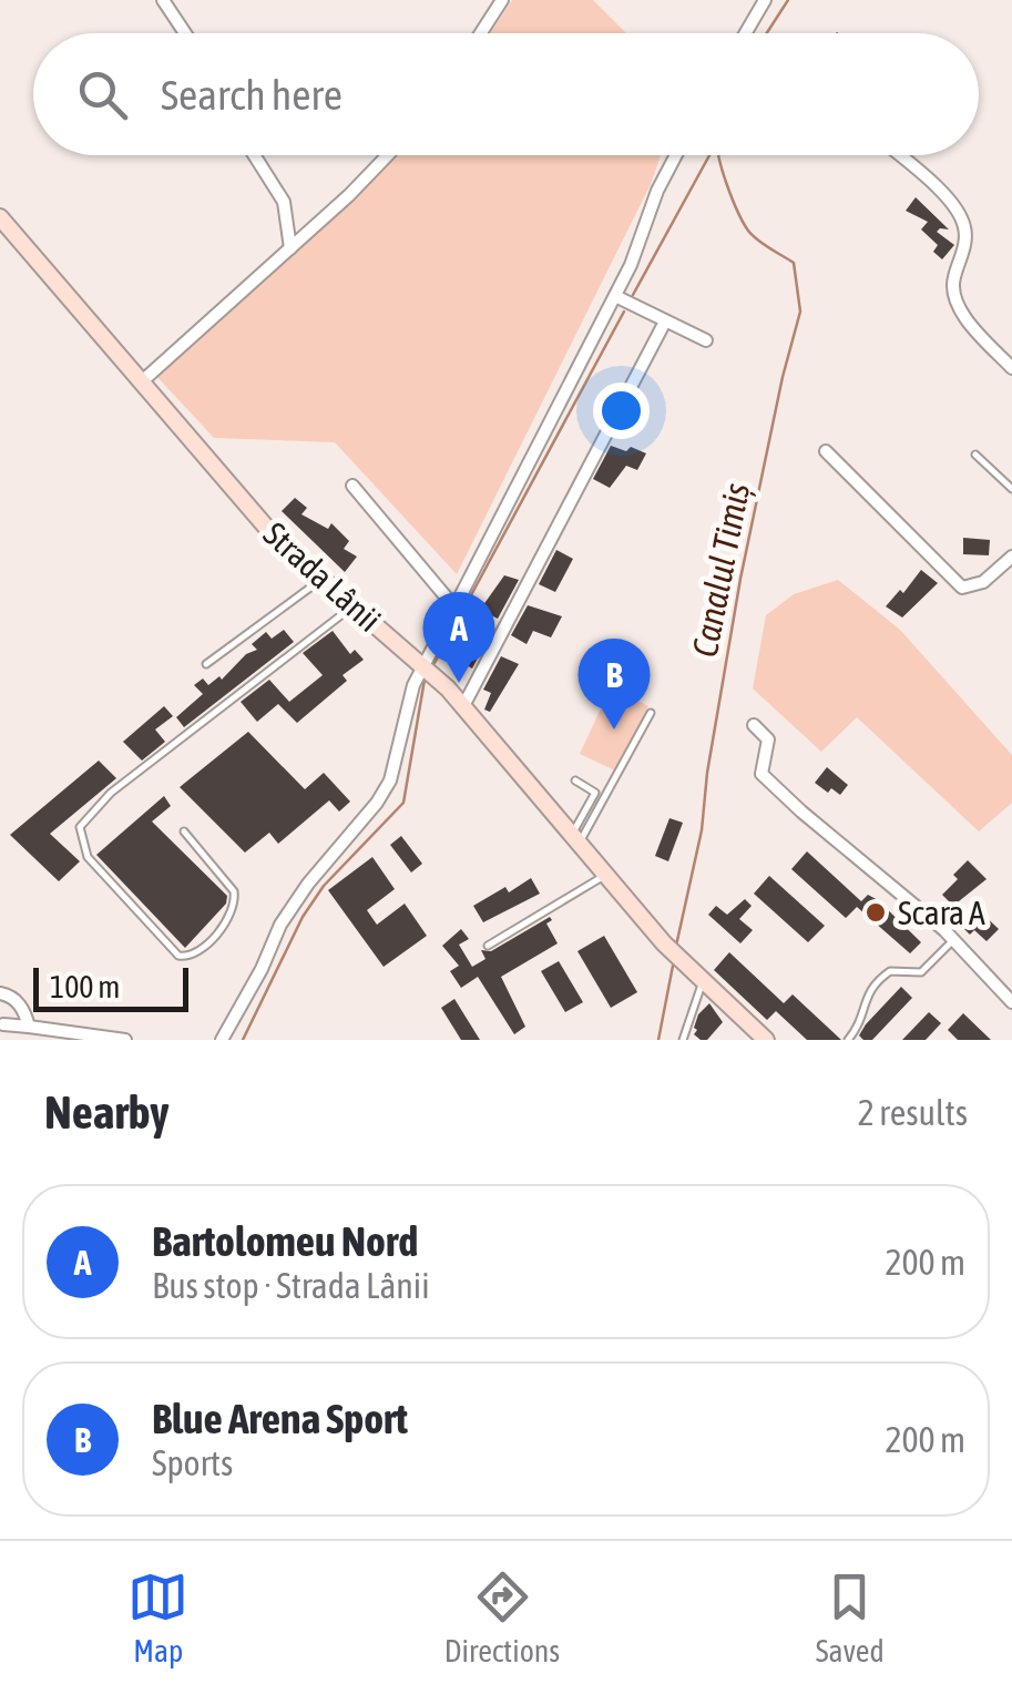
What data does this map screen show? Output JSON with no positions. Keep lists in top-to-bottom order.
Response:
{
  "streets": {
    "main road": ["Strada Lânii"]
  },
  "water": ["Canalul Timiș"],
  "places": ["Scara A"],
  "scale_bar": "100 m",
  "page": {
    "search": "Search here",
    "pins": ["A", "B"],
    "scale": "100 m",
    "heading": ["Nearby", "2 results"],
    "list": [
      {
        "mark": "A",
        "name": "Bartolomeu Nord",
        "note": "Bus stop · Strada Lânii",
        "value": "200 m"
      },
      {
        "mark": "B",
        "name": "Blue Arena Sport",
        "note": "Sports",
        "value": "200 m"
      }
    ],
    "nav": ["Map", "Directions", "Saved"]
  }
}
